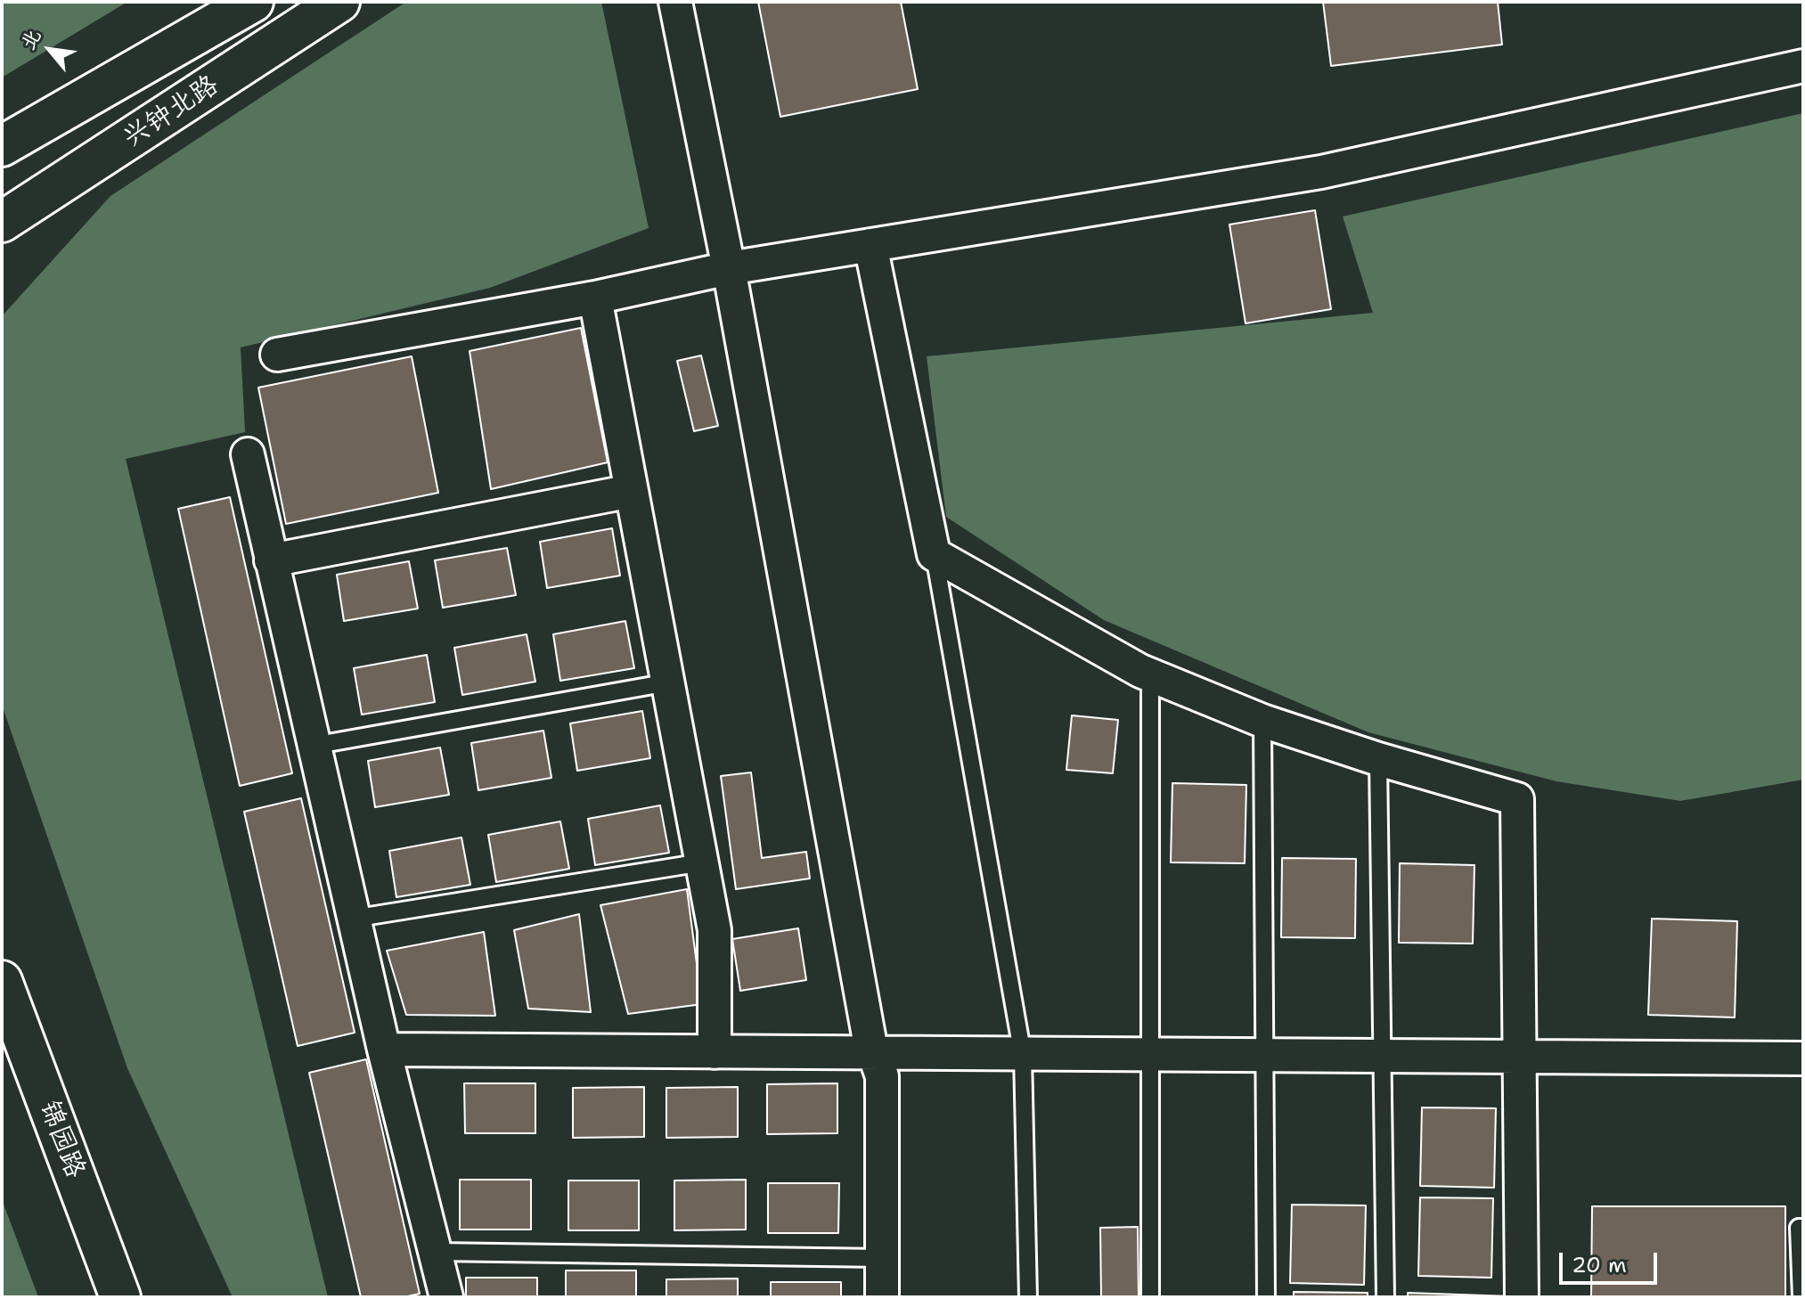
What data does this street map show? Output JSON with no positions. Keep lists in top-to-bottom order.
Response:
{
  "streets": {
    "main road": ["兴钟北路", "锦园路"]
  },
  "scale_bar": "20 m",
  "north": "top left"
}
